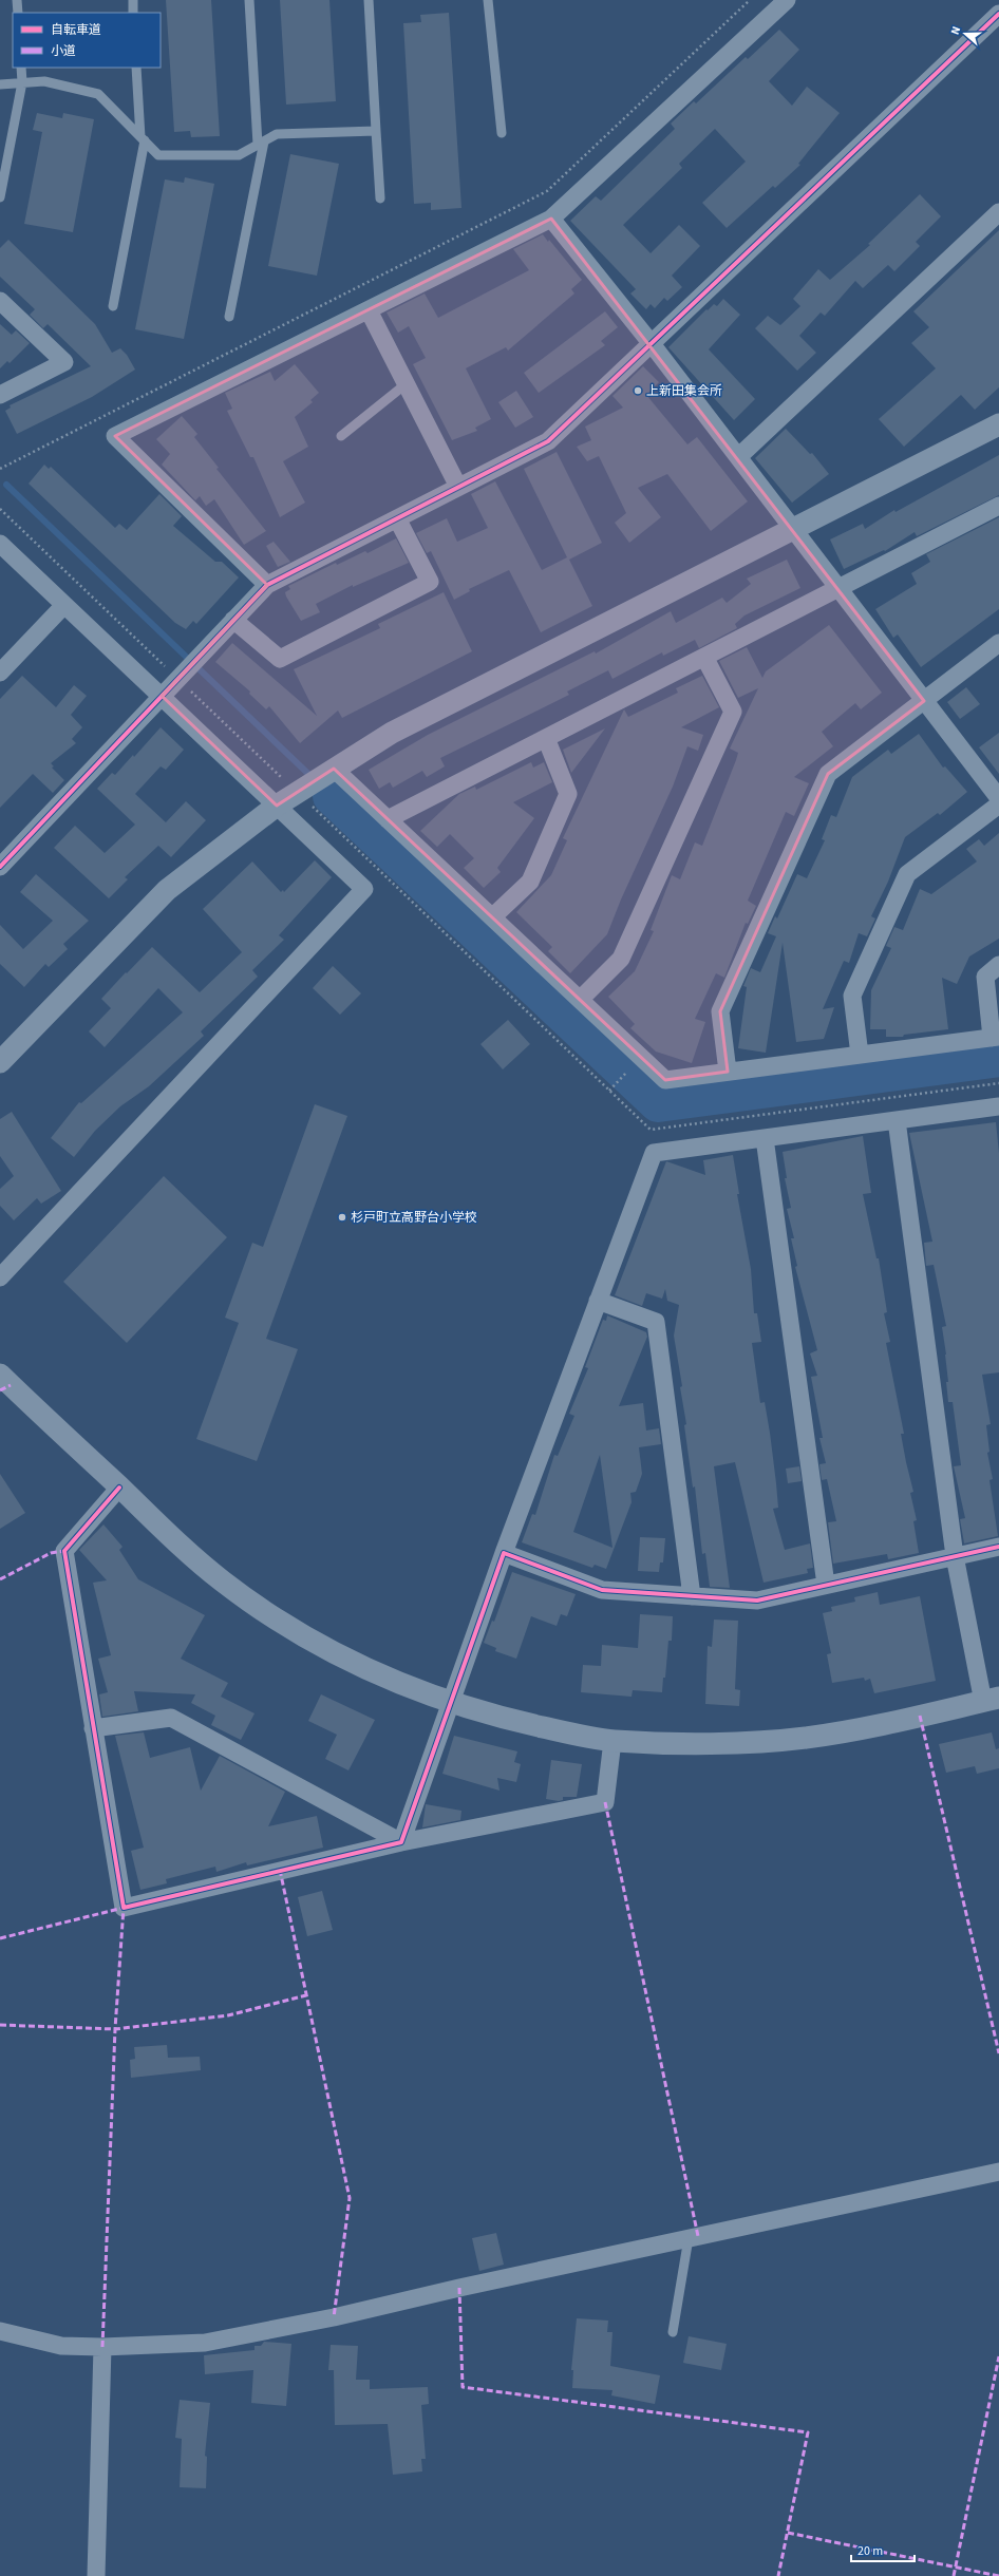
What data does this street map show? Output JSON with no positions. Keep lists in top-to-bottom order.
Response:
{
  "places": ["上新田集会所", "杉戸町立高野台小学校"],
  "legend": ["自転車道", "小道"],
  "scale_bar": "20 m",
  "north": "left"
}
